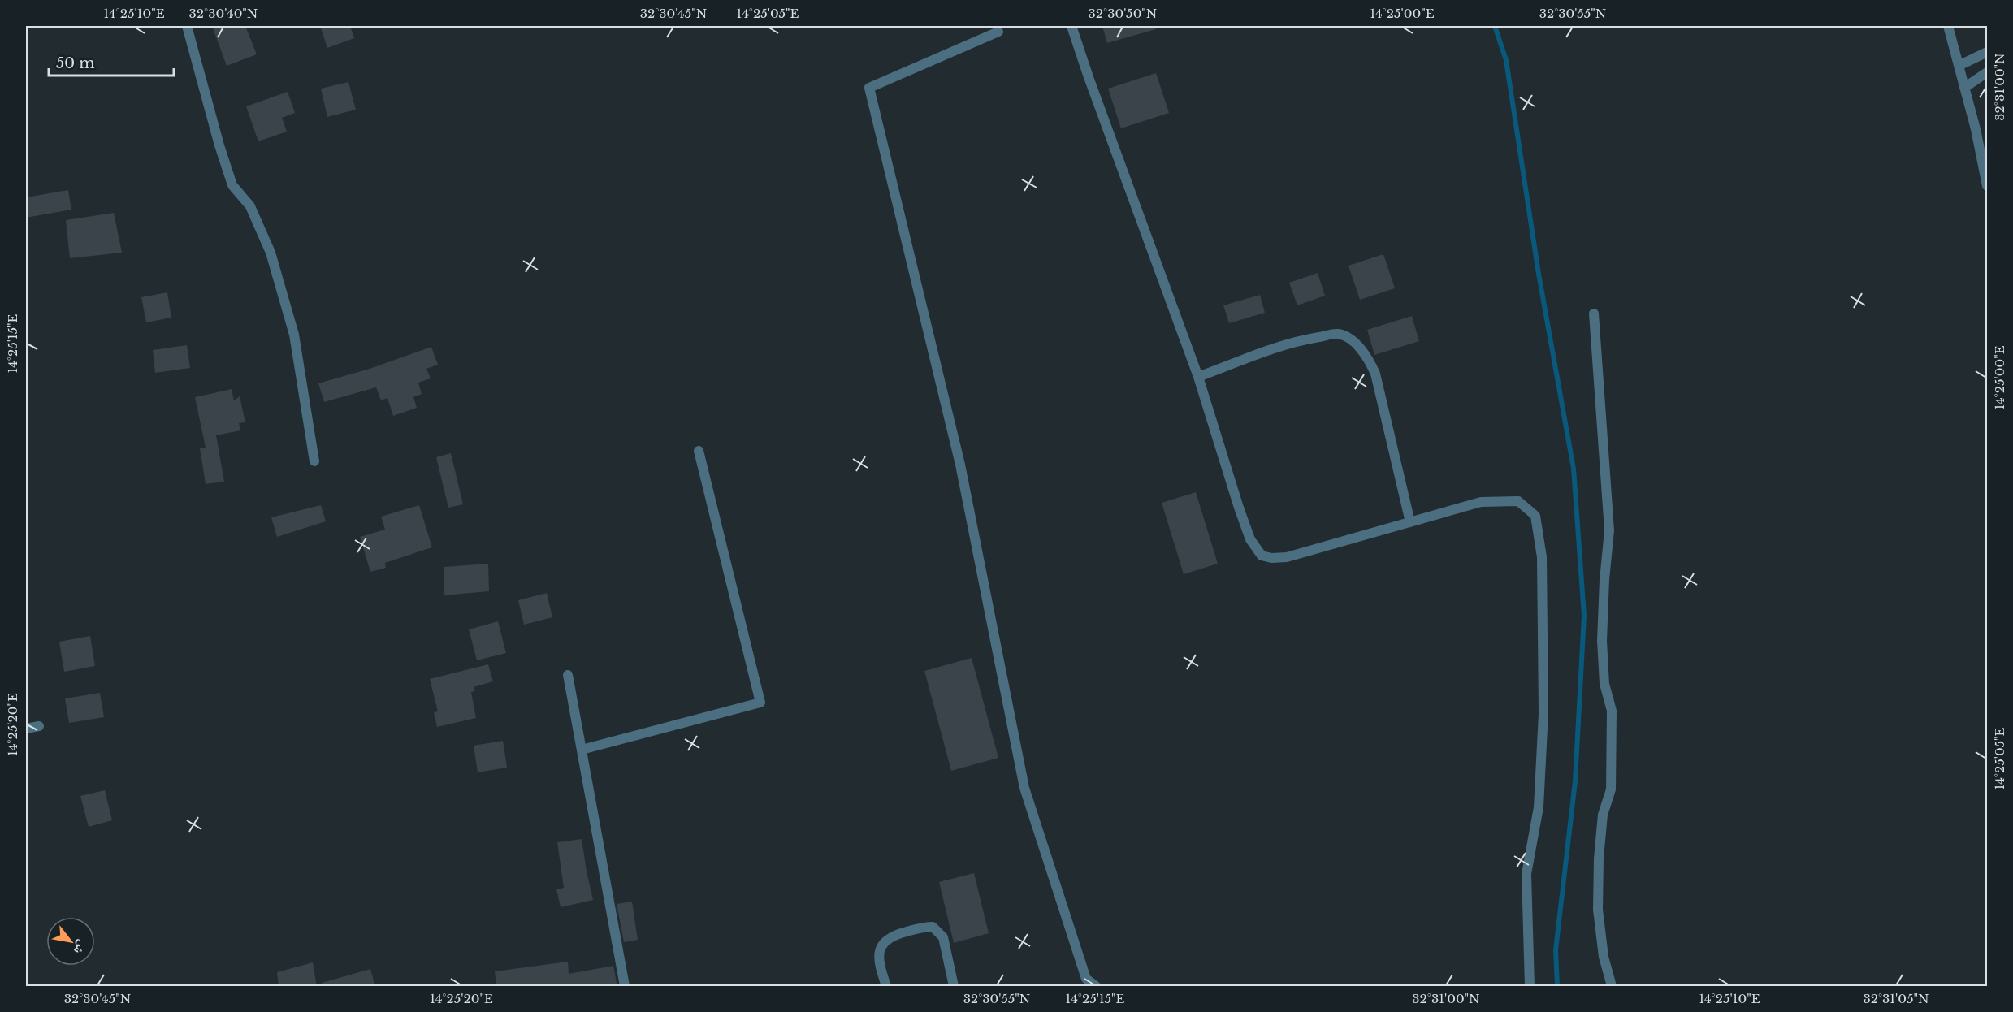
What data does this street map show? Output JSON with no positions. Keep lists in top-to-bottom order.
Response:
{
  "scale_bar": "50 m",
  "north": "bottom right",
  "coordinates": [
    "14°25'10\"E",
    "32°30'40\"N",
    "32°30'45\"N",
    "14°25'05\"E",
    "32°30'50\"N",
    "14°25'00\"E",
    "32°30'55\"N",
    "32°31'00\"N",
    "14°25'15\"E",
    "14°25'20\"E",
    "32°31'05\"N"
  ]
}
